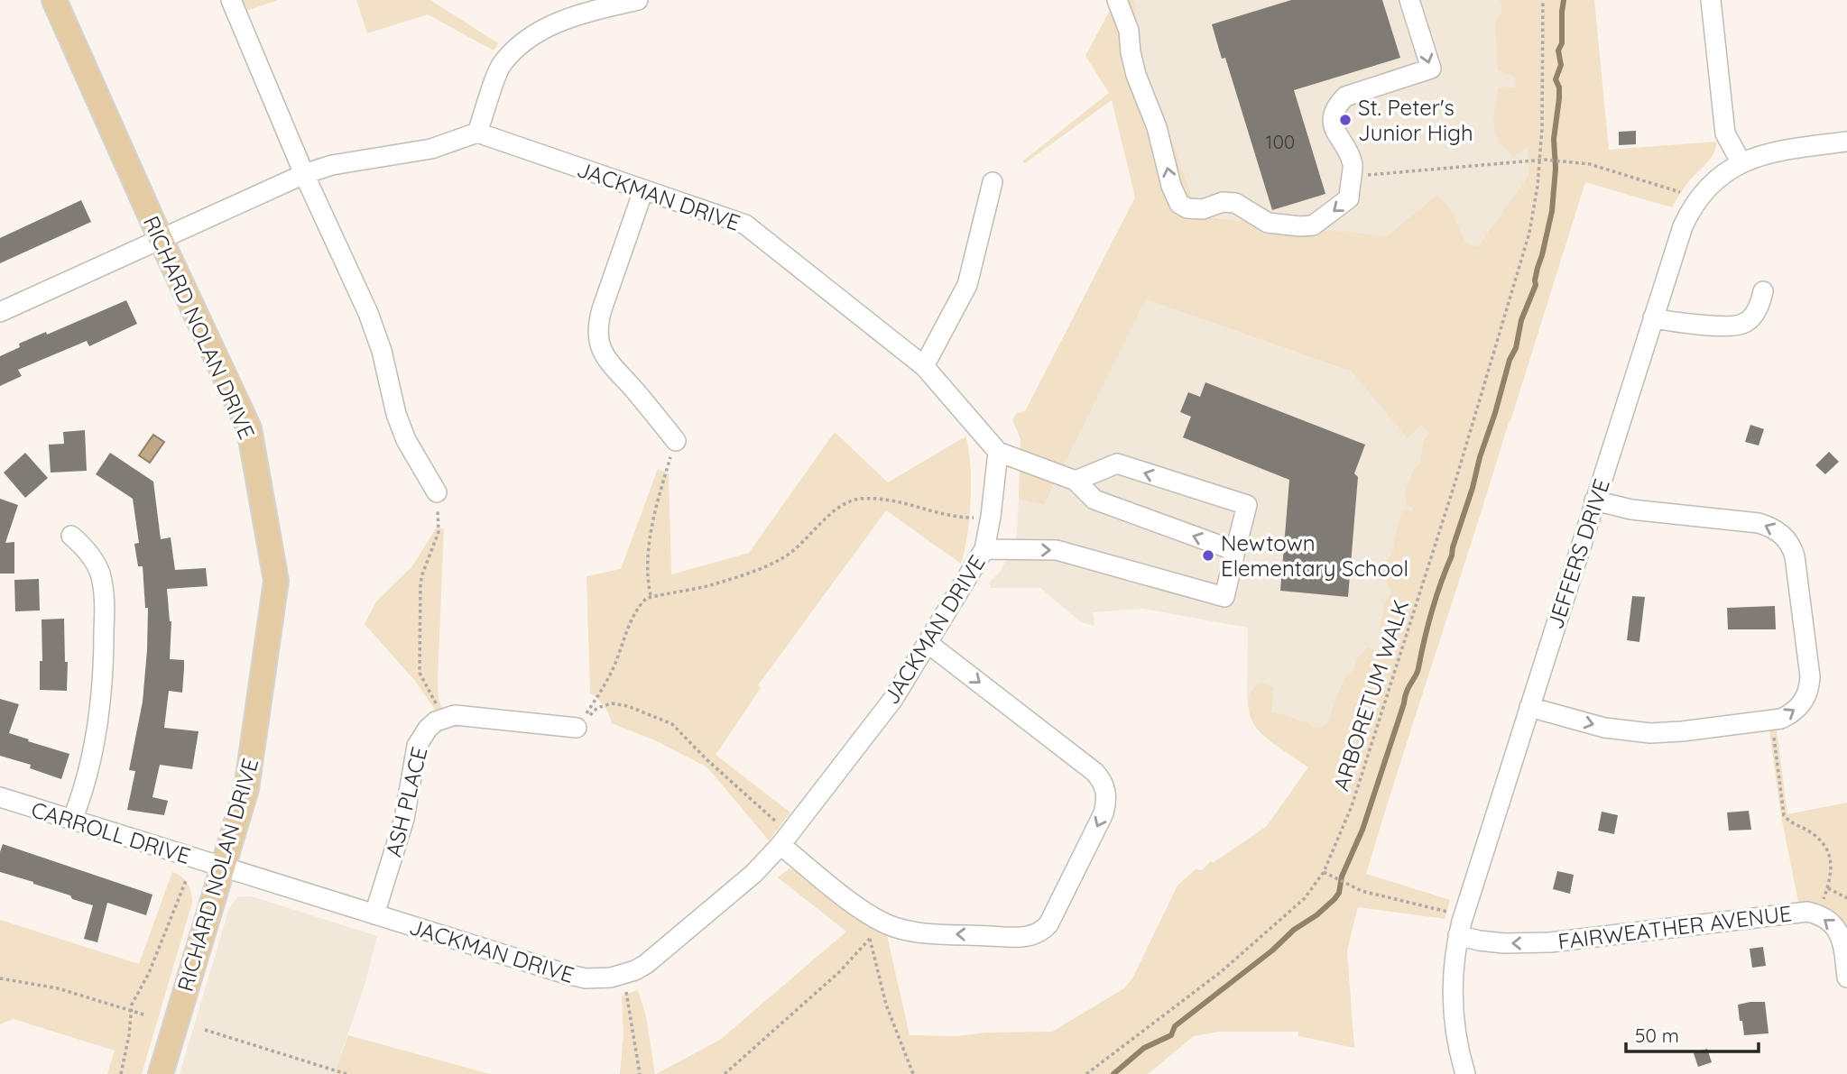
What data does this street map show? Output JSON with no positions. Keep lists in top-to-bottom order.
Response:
{
  "streets": {
    "main road": ["RICHARD NOLAN DRIVE"],
    "street": [
      "JACKMAN DRIVE",
      "JEFFERS DRIVE",
      "ASH PLACE",
      "CARROLL DRIVE",
      "FAIRWEATHER AVENUE"
    ],
    "path": ["ARBORETUM WALK"]
  },
  "crossings": [
    ["JACKMAN DRIVE", "RICHARD NOLAN DRIVE"],
    ["JACKMAN DRIVE", "ASH PLACE"],
    ["JACKMAN DRIVE", "CARROLL DRIVE"],
    ["RICHARD NOLAN DRIVE", "CARROLL DRIVE"],
    ["JEFFERS DRIVE", "FAIRWEATHER AVENUE"]
  ],
  "one_way": ["FAIRWEATHER AVENUE"],
  "places": ["St. Peter's Junior High", "Newtown Elementary School"],
  "house_numbers": ["100"],
  "scale_bar": "50 m"
}
